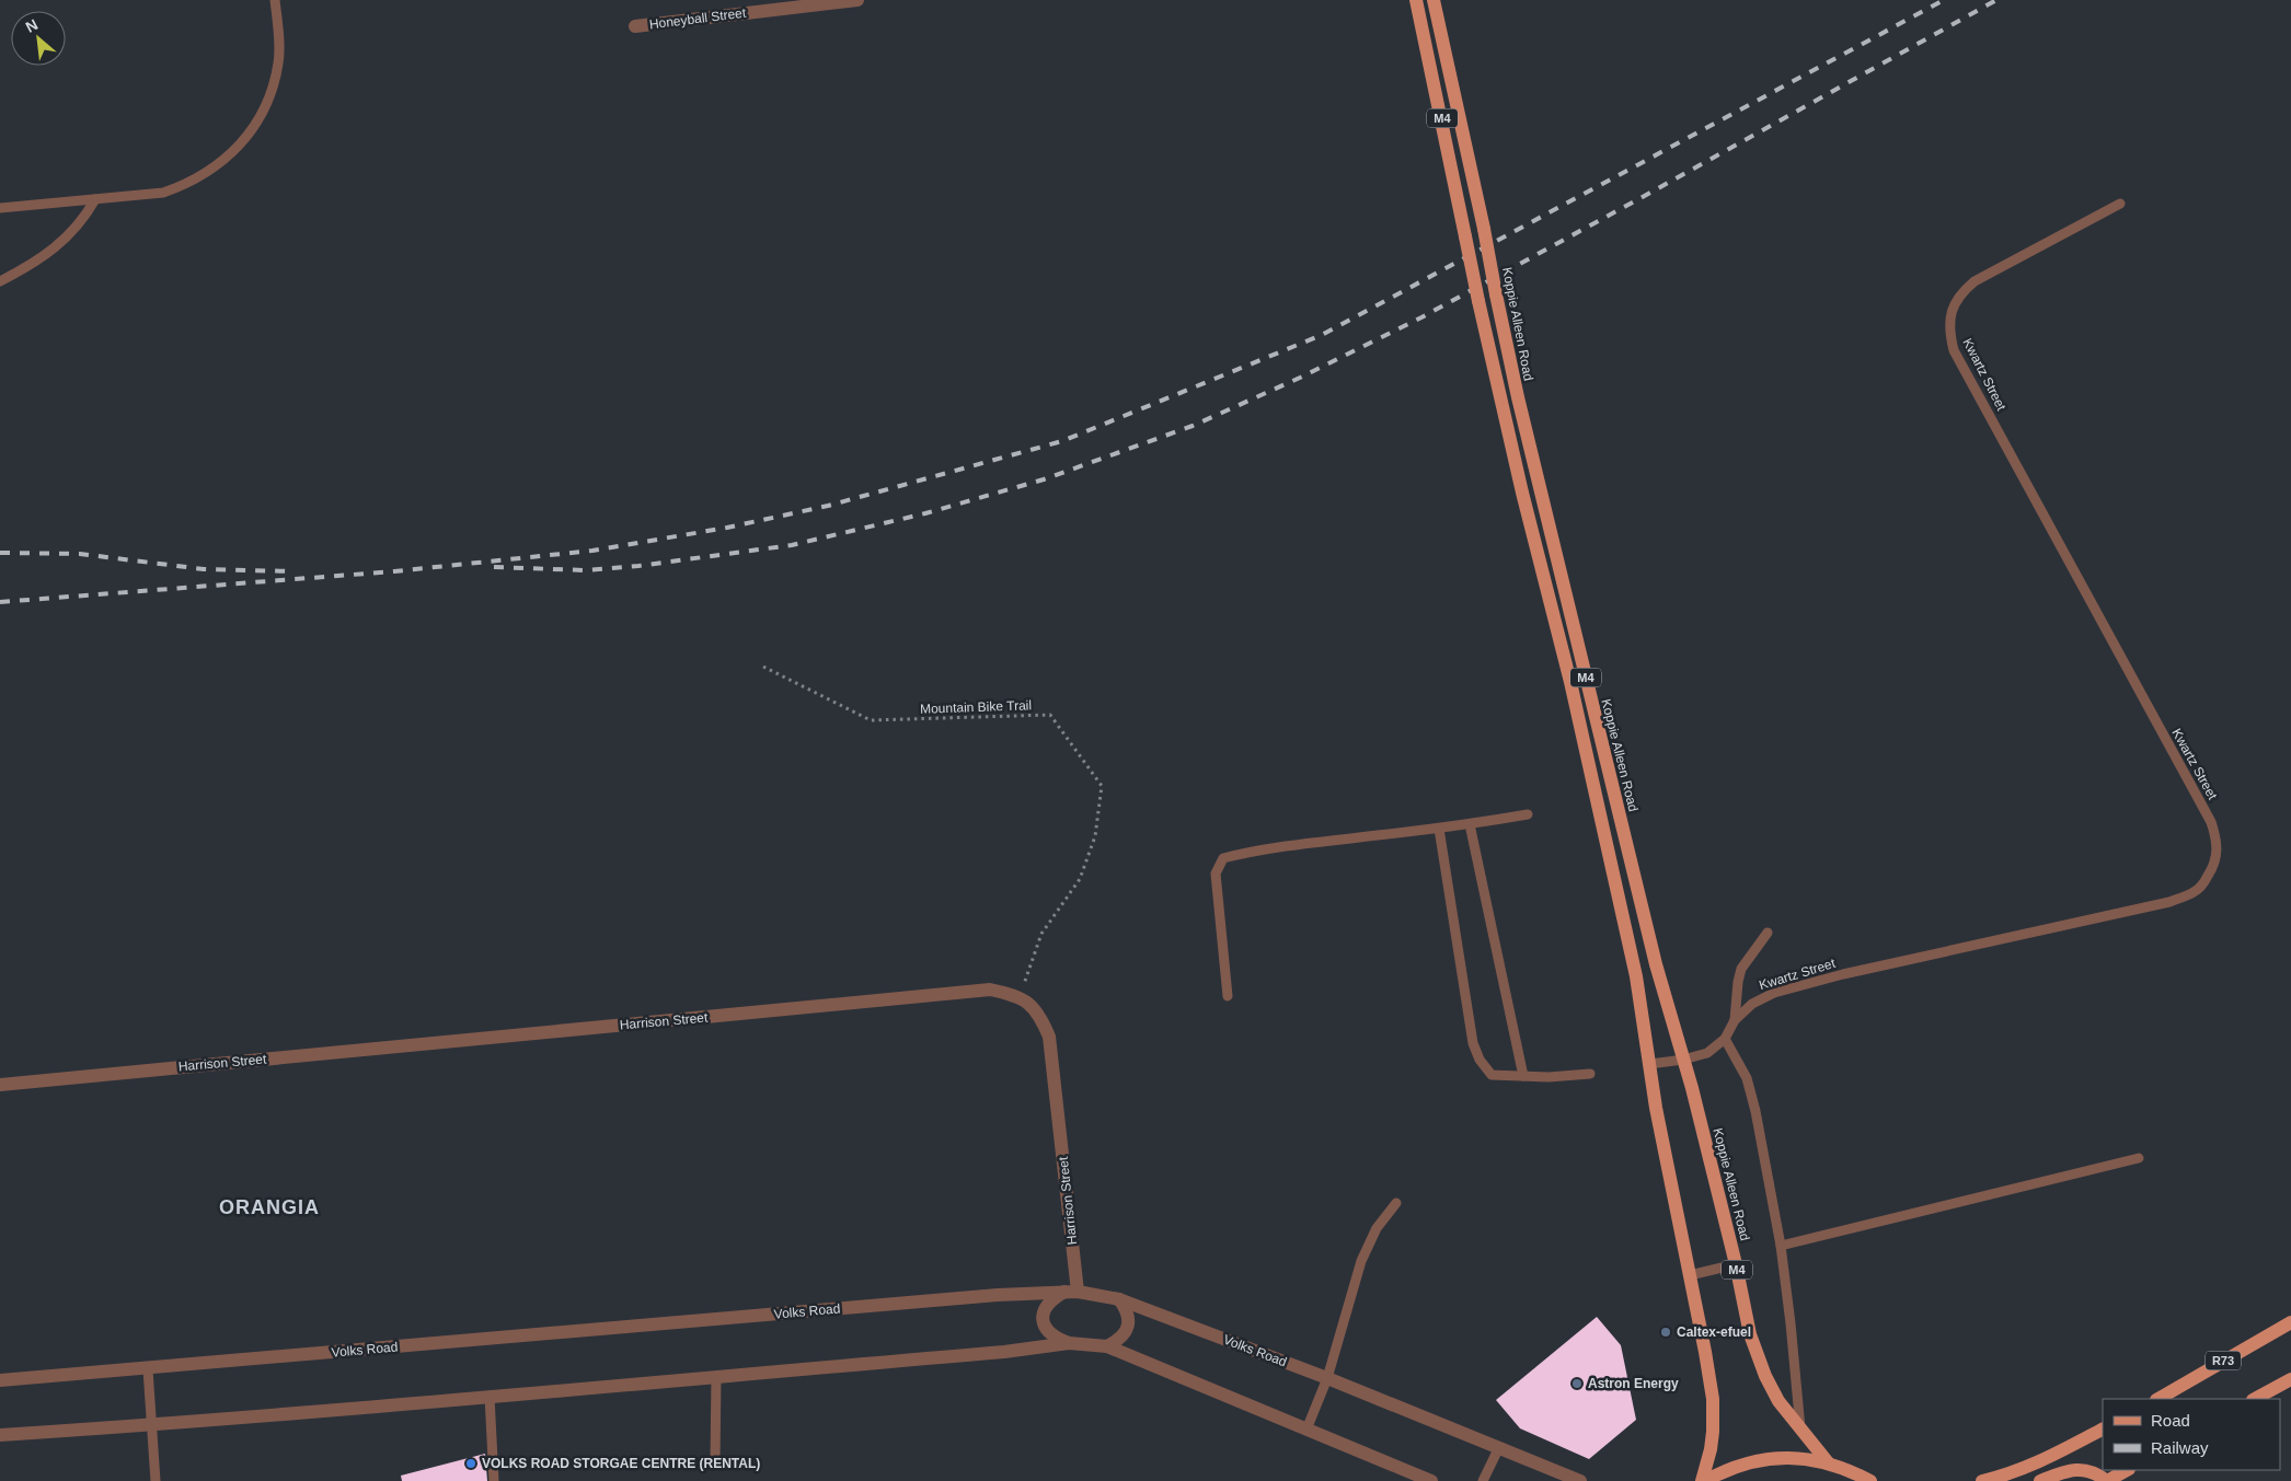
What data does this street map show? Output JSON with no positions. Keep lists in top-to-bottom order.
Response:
{
  "streets": {
    "main road": ["M4", "Koppie Alleen Road", "R73"],
    "street": ["Honeyball Street", "Harrison Street", "Volks Road"],
    "lane": ["Kwartz Street"],
    "path": ["Mountain Bike Trail"]
  },
  "crossings": [
    ["M4", "Koppie Alleen Road"],
    ["M4", "Kwartz Street"],
    ["Koppie Alleen Road", "Kwartz Street"],
    ["Mountain Bike Trail", "Harrison Street"],
    ["Harrison Street", "Volks Road"]
  ],
  "districts": ["ORANGIA"],
  "places": ["Caltex-efuel", "Astron Energy", "VOLKS ROAD STORGAE CENTRE (RENTAL)"],
  "legend": ["Road", "Railway"],
  "north": "top left"
}
